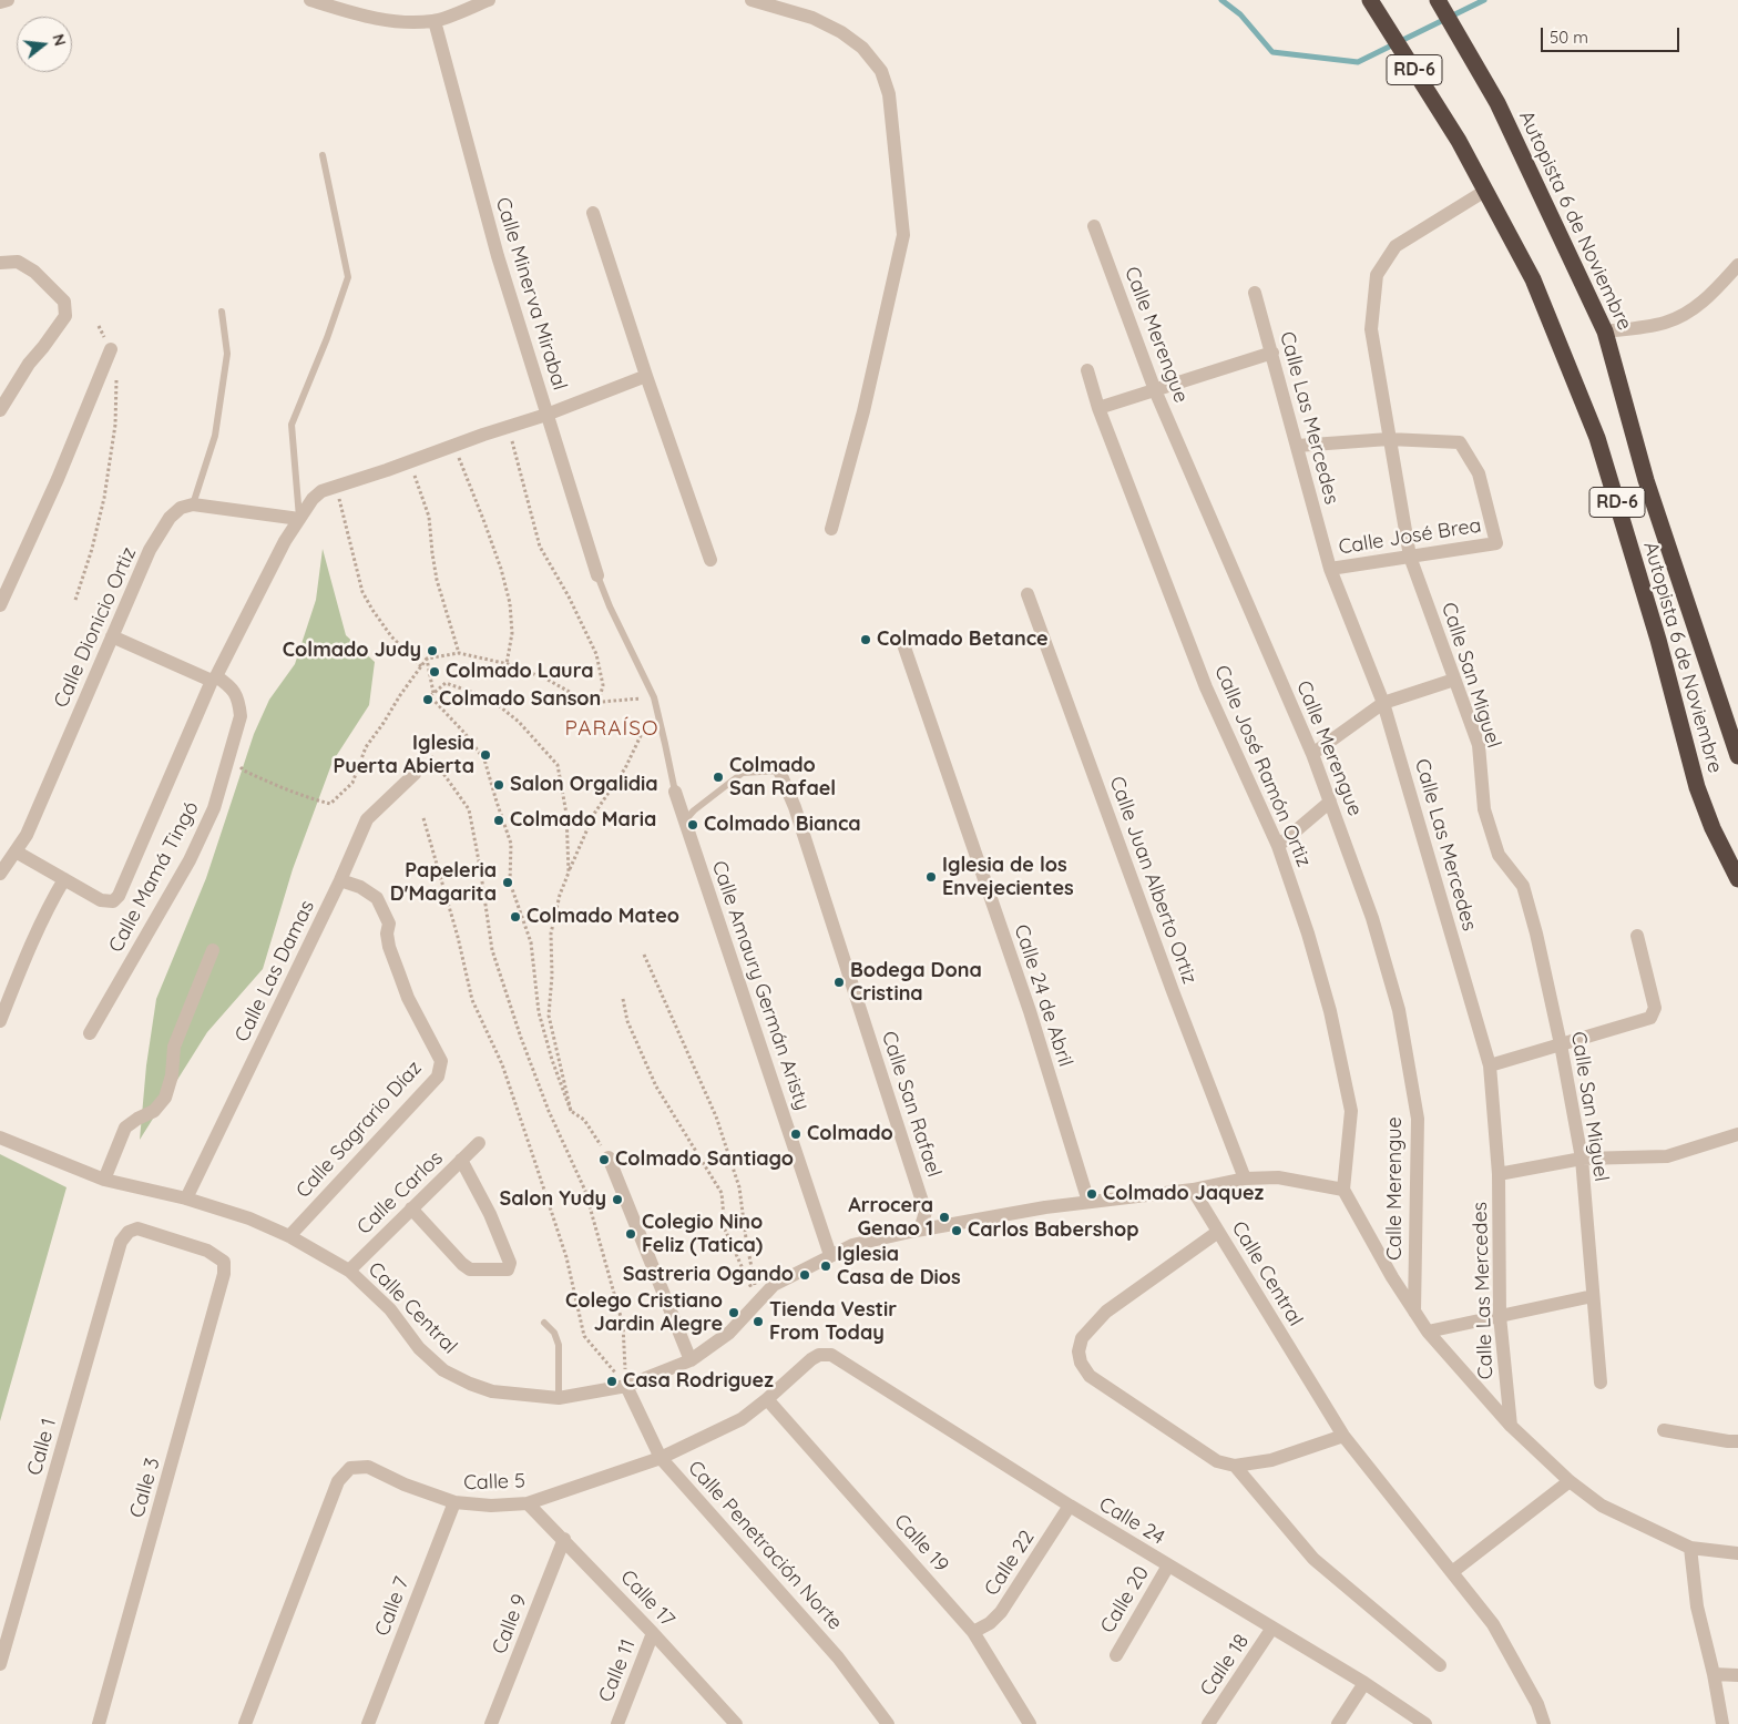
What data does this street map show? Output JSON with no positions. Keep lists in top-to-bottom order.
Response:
{
  "streets": {
    "highway": ["RD-6", "Autopista 6 de Noviembre"],
    "street": [
      "Calle Minerva Mirabal",
      "Calle Merengue",
      "Calle Las Mercedes",
      "Calle José Brea",
      "Calle Dionicio Ortiz",
      "Calle San Miguel",
      "Calle José Ramón Ortiz",
      "Calle Mamá Tingó",
      "Calle Juan Alberto Ortiz",
      "Calle Las Damas",
      "Calle Amaury Germán Aristy",
      "Calle 24 de Abril",
      "Calle San Rafael",
      "Calle Sagrario Díaz",
      "Calle Carlos",
      "Calle Central",
      "Calle 1",
      "Calle 5",
      "Calle 3",
      "Calle 24",
      "Calle 19",
      "Calle Penetración Norte",
      "Calle 22",
      "Calle 17",
      "Calle 20",
      "Calle 7",
      "Calle 9",
      "Calle 18",
      "Calle 11"
    ]
  },
  "crossings": [
    ["Autopista 6 de Noviembre", "Calle San Miguel"],
    ["Calle Las Mercedes", "Calle José Brea"],
    ["Calle José Brea", "Calle San Miguel"],
    ["Calle Dionicio Ortiz", "Calle Mamá Tingó"],
    ["Calle Las Damas", "Calle Sagrario Díaz"],
    ["Calle Las Damas", "Calle Central"],
    ["Calle Amaury Germán Aristy", "Calle Central"],
    ["Calle 24 de Abril", "Calle Central"],
    ["Calle San Rafael", "Calle Central"],
    ["Calle Sagrario Díaz", "Calle Central"],
    ["Calle Carlos", "Calle Central"],
    ["Calle Central", "Calle Penetración Norte"],
    ["Calle 1", "Calle 3"],
    ["Calle 5", "Calle 24"],
    ["Calle 5", "Calle 19"],
    ["Calle 5", "Calle Penetración Norte"],
    ["Calle 5", "Calle 17"],
    ["Calle 5", "Calle 7"],
    ["Calle 24", "Calle 22"],
    ["Calle 24", "Calle 20"],
    ["Calle 24", "Calle 18"],
    ["Calle 19", "Calle 22"],
    ["Calle 17", "Calle 9"],
    ["Calle 17", "Calle 11"]
  ],
  "districts": ["PARAÍSO"],
  "places": [
    "Colmado Betance",
    "Colmado Judy",
    "Colmado Laura",
    "Colmado Sanson",
    "Iglesia Puerta Abierta",
    "Colmado San Rafael",
    "Salon Orgalidia",
    "Colmado Maria",
    "Colmado Bianca",
    "Iglesia de los Envejecientes",
    "Papeleria D'Magarita",
    "Colmado Mateo",
    "Bodega Dona Cristina",
    "Colmado",
    "Colmado Santiago",
    "Colmado Jaquez",
    "Salon Yudy",
    "Arrocera Genao 1",
    "Carlos Babershop",
    "Colegio Nino Feliz (Tatica)",
    "Iglesia Casa de Dios",
    "Sastreria Ogando",
    "Colego Cristiano Jardin Alegre",
    "Tienda Vestir From Today",
    "Casa Rodriguez"
  ],
  "scale_bar": "50 m",
  "north": "right"
}
